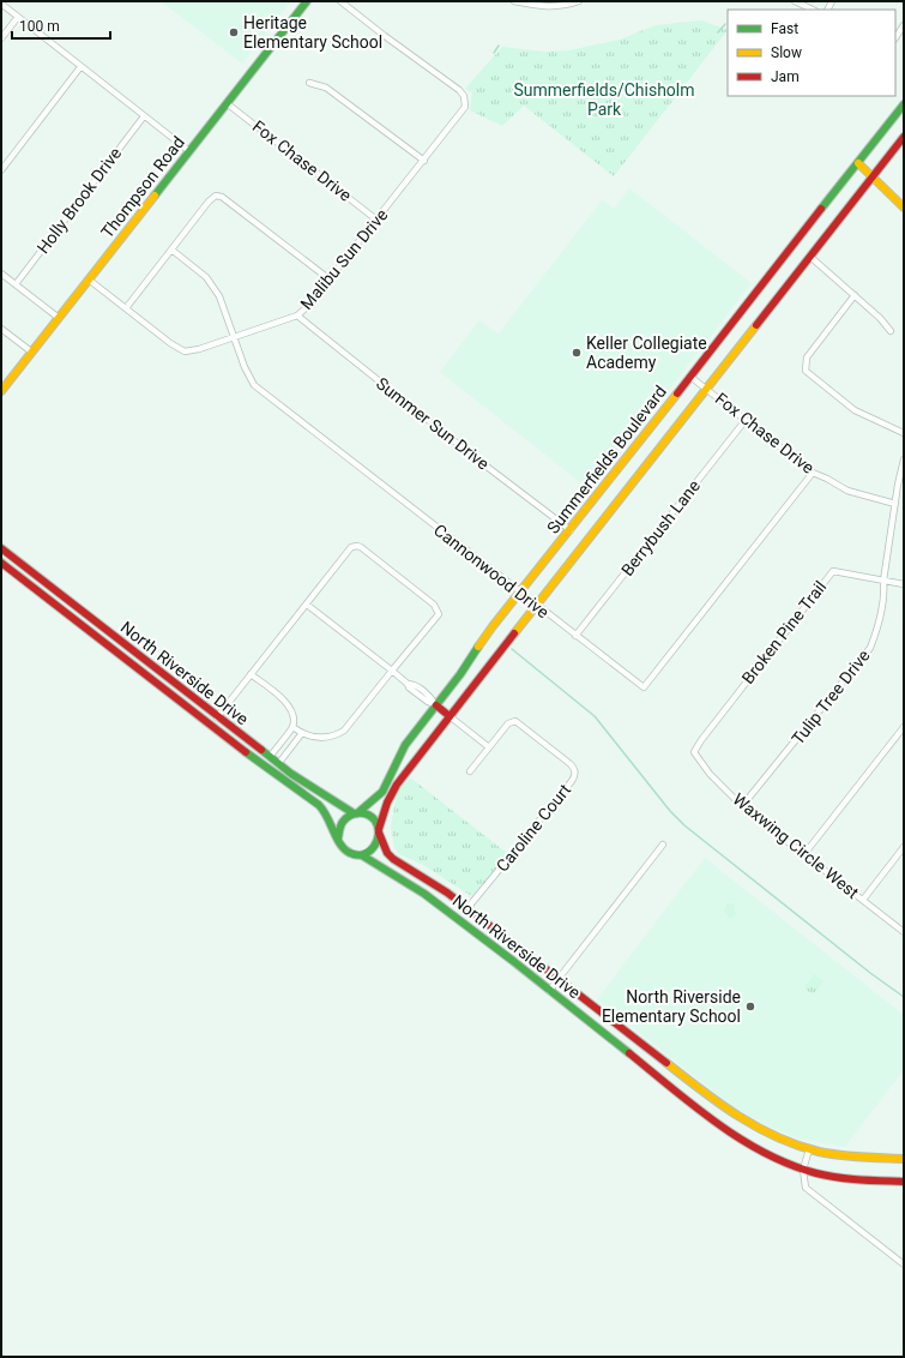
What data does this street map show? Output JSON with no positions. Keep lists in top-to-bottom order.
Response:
{
  "streets": {
    "street": [
      "Fox Chase Drive",
      "Thompson Road",
      "Holly Brook Drive",
      "Malibu Sun Drive",
      "Summer Sun Drive",
      "Summerfields Boulevard",
      "Berrybush Lane",
      "Cannonwood Drive",
      "Broken Pine Trail",
      "North Riverside Drive",
      "Tulip Tree Drive",
      "Caroline Court",
      "Waxwing Circle West"
    ]
  },
  "crossings": [
    ["Fox Chase Drive", "Thompson Road"],
    ["Fox Chase Drive", "Malibu Sun Drive"],
    ["Fox Chase Drive", "Summerfields Boulevard"],
    ["Fox Chase Drive", "Berrybush Lane"],
    ["Fox Chase Drive", "Cannonwood Drive"],
    ["Fox Chase Drive", "Tulip Tree Drive"],
    ["Thompson Road", "Malibu Sun Drive"],
    ["Malibu Sun Drive", "Summer Sun Drive"],
    ["Malibu Sun Drive", "Cannonwood Drive"],
    ["Summer Sun Drive", "Summerfields Boulevard"],
    ["Summerfields Boulevard", "Cannonwood Drive"],
    ["Summerfields Boulevard", "North Riverside Drive"],
    ["Berrybush Lane", "Cannonwood Drive"],
    ["Broken Pine Trail", "Tulip Tree Drive"],
    ["Broken Pine Trail", "Waxwing Circle West"],
    ["North Riverside Drive", "Caroline Court"],
    ["Tulip Tree Drive", "Waxwing Circle West"]
  ],
  "parks": ["Summerfields/Chisholm Park"],
  "places": ["Heritage Elementary School", "Keller Collegiate Academy", "North Riverside Elementary School"],
  "legend": ["Fast", "Slow", "Jam"],
  "scale_bar": "100 m"
}
